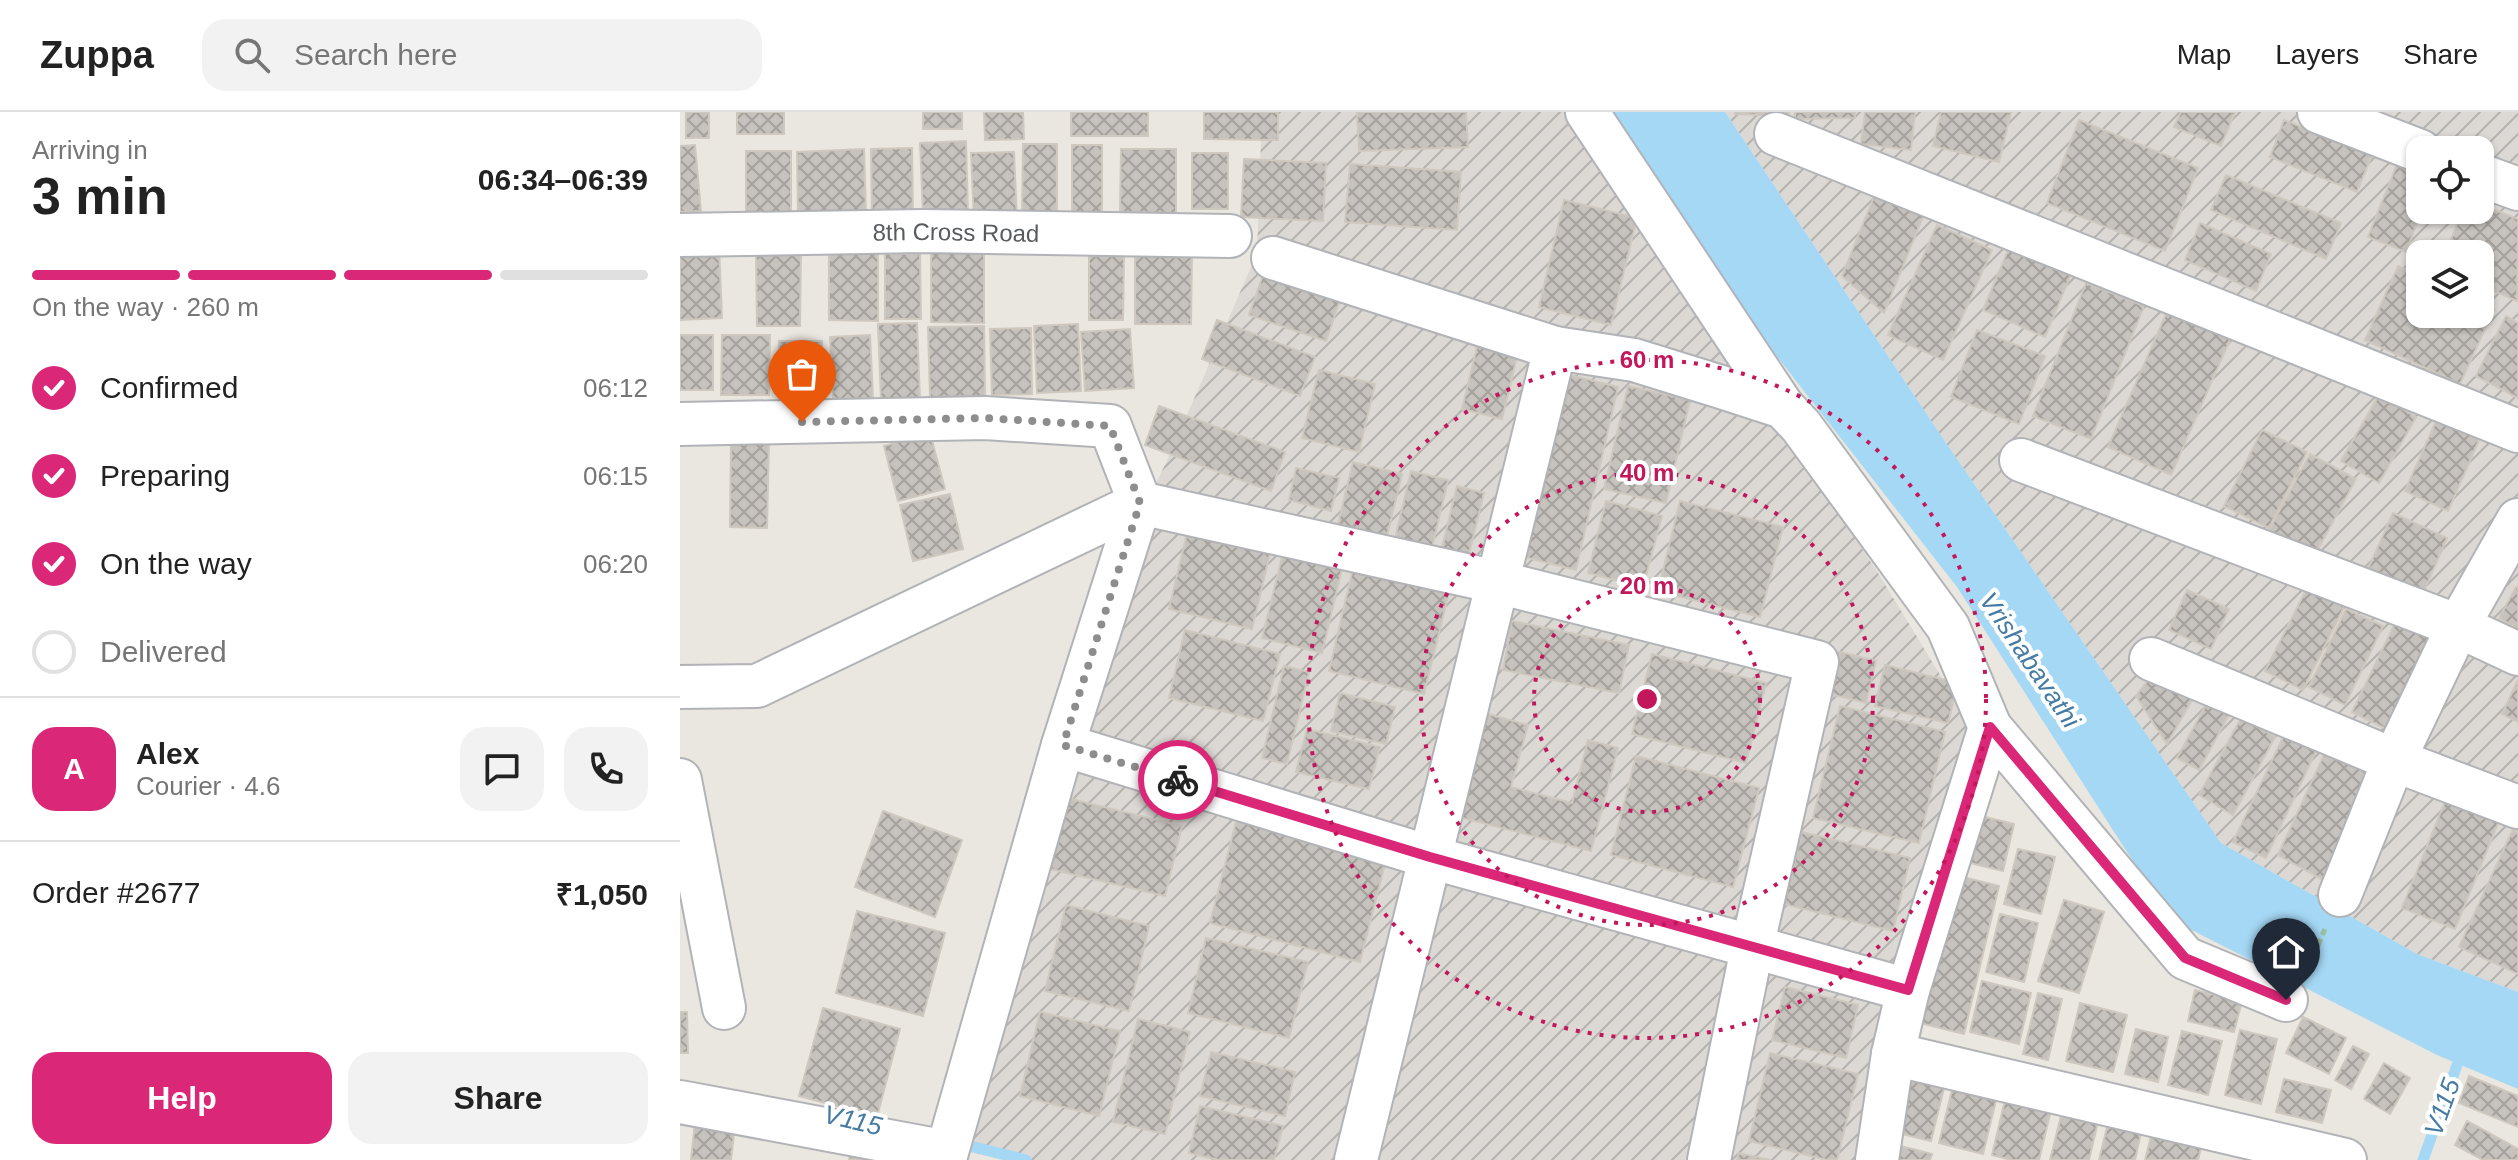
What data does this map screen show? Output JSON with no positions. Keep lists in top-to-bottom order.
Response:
{
  "streets": {
    "street": ["8th Cross Road"]
  },
  "water": ["Vrishabavathi", "V115"],
  "page": {
    "header": "Zuppa",
    "search": "Search here",
    "nav": ["Map", "Layers", "Share"],
    "heading": ["3 min", "Arriving in", "06:34–06:39"],
    "panel": [
      "Alex",
      "Courier · 4.6",
      "Order #2677",
      "₹1,050"
    ],
    "bar": "On the way · 260 m",
    "list": [
      ["Confirmed", "06:12"],
      ["Preparing", "06:15"],
      ["On the way", "06:20"],
      "Delivered"
    ],
    "round": "A",
    "buttons": ["Help", "Share"]
  },
  "rings": ["60 m", "40 m", "20 m"]
}
